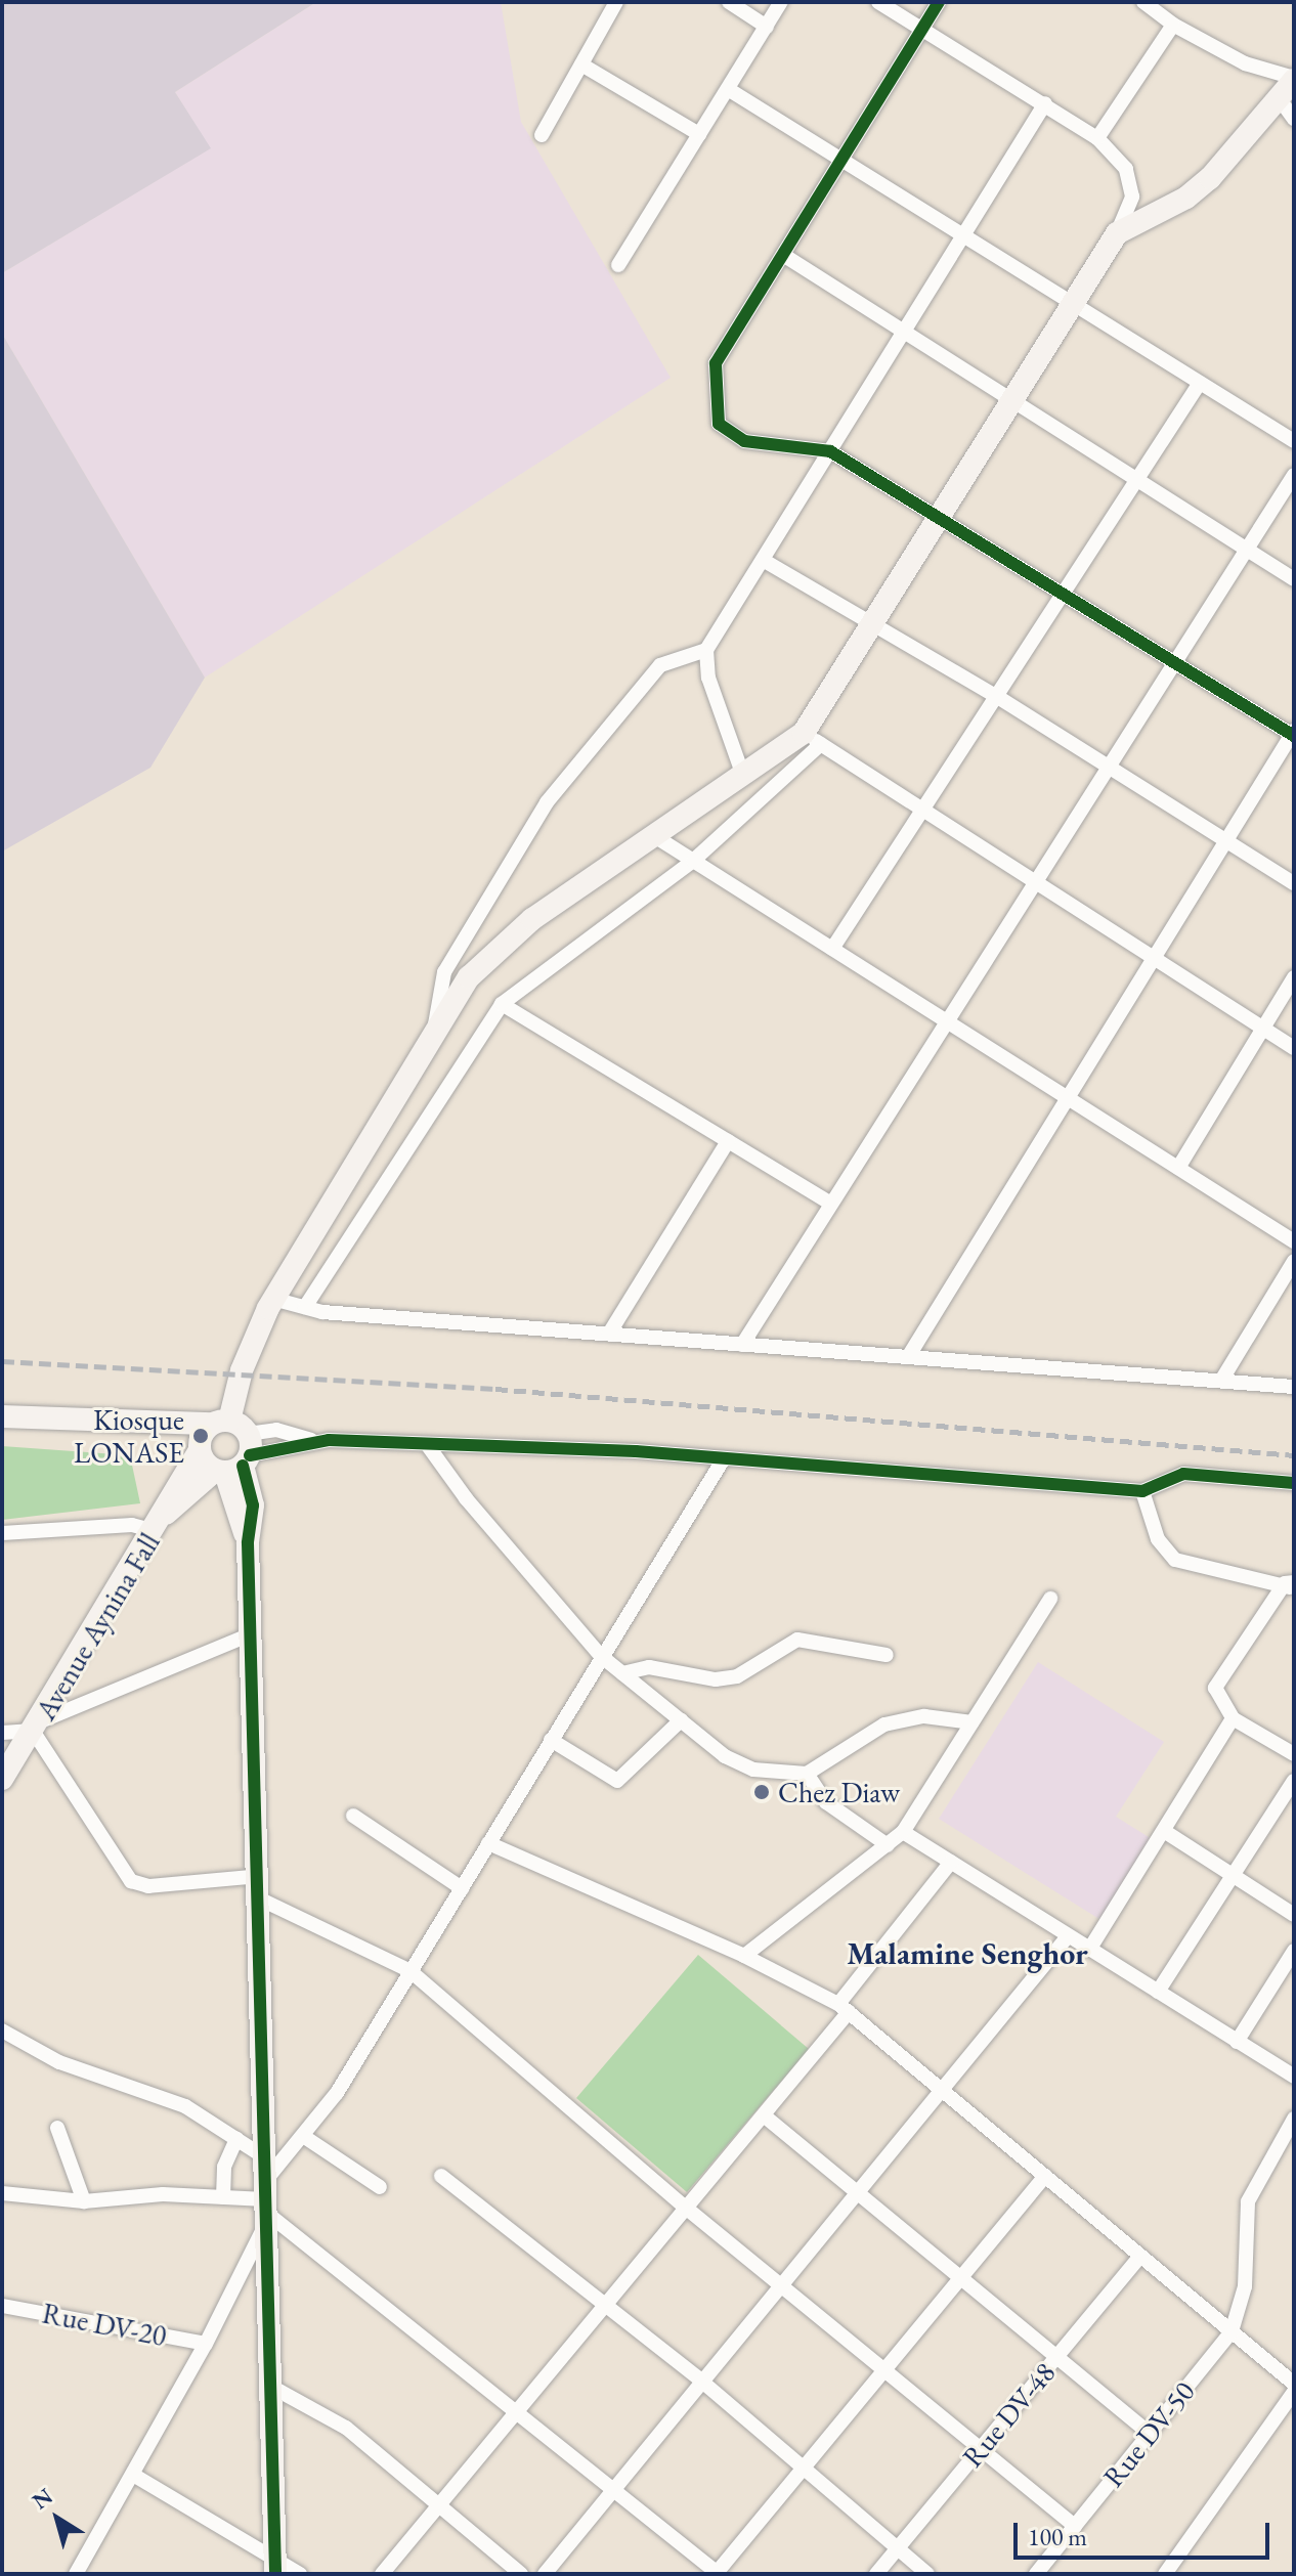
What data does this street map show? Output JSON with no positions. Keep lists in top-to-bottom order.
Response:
{
  "streets": {
    "main road": ["Avenue Aynina Fall"],
    "street": ["Rue DV-20", "Rue DV-48", "Rue DV-50"]
  },
  "districts": ["Malamine Senghor"],
  "places": ["Kiosque LONASE", "Chez Diaw"],
  "scale_bar": "100 m",
  "north": "top left"
}
